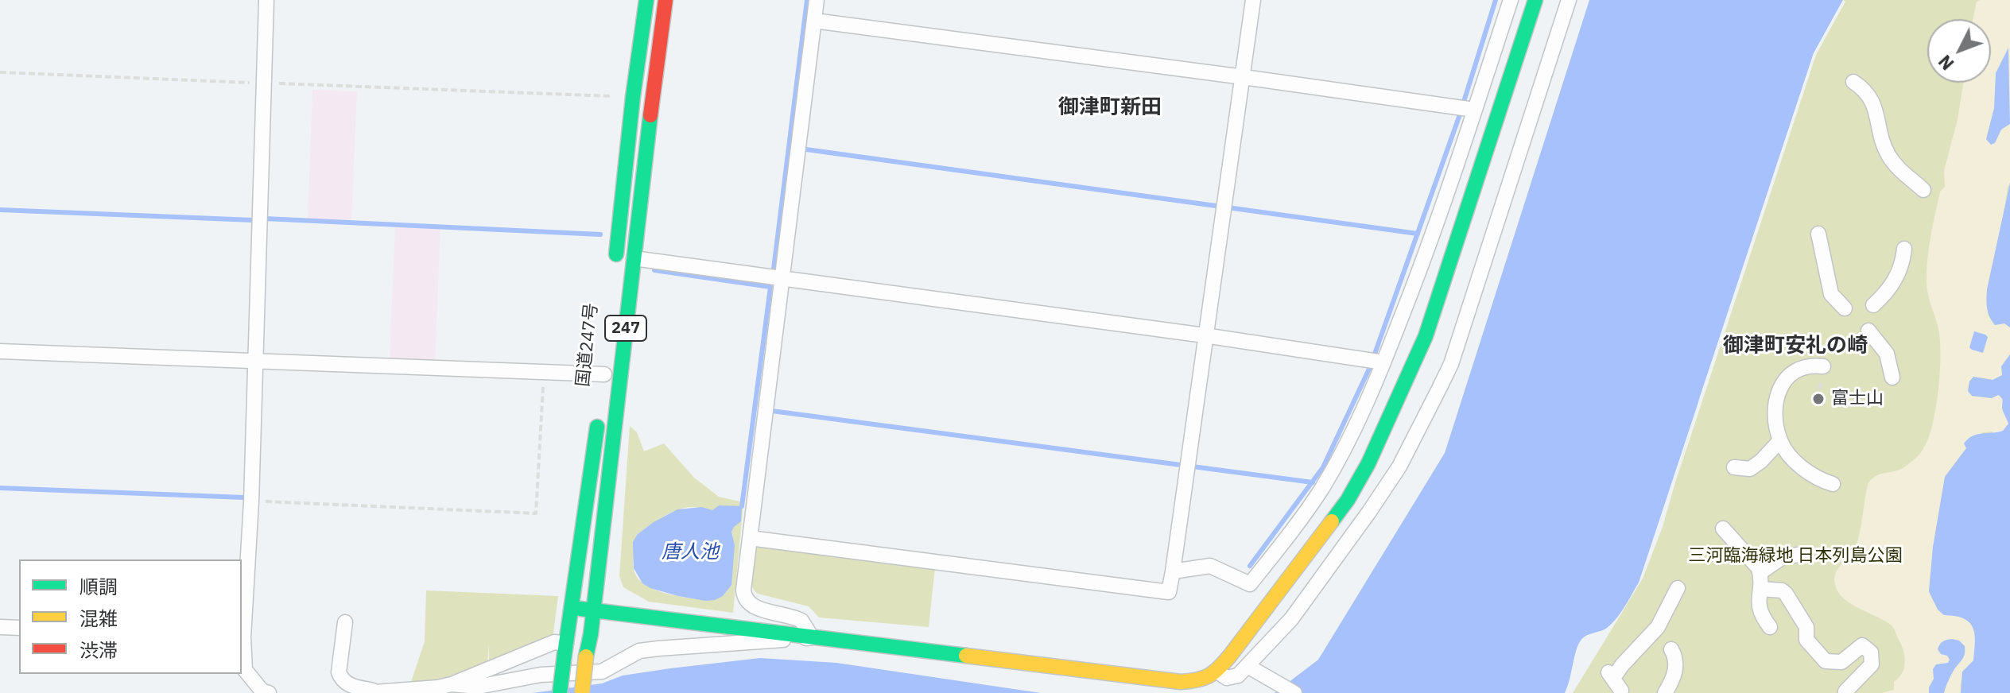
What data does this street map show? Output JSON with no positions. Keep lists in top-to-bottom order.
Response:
{
  "streets": {
    "main road": ["247", "国道247号"]
  },
  "districts": ["御津町新田", "御津町安礼の崎"],
  "water": ["唐人池"],
  "parks": ["三河臨海緑地 日本列島公園"],
  "places": ["富士山"],
  "legend": ["順調", "混雑", "渋滞"],
  "north": "bottom left"
}
